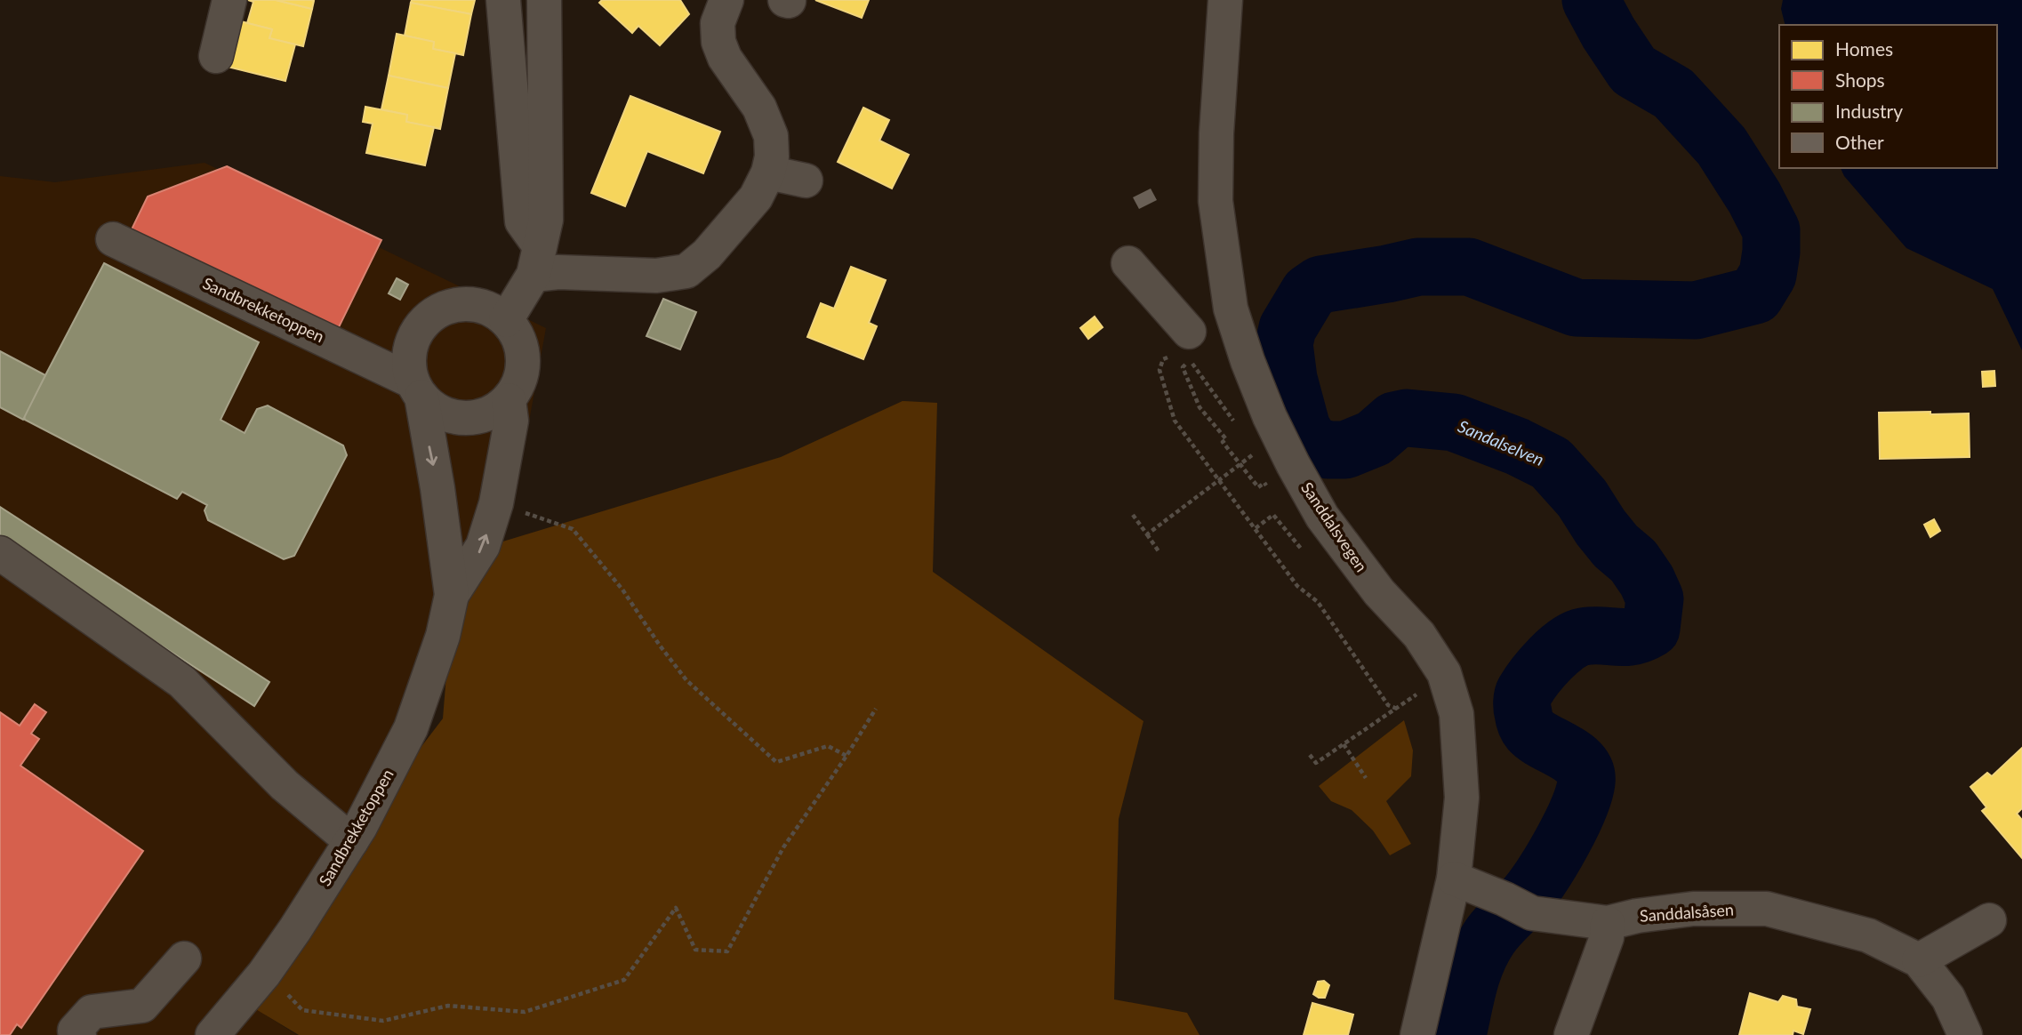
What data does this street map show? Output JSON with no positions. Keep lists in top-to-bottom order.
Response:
{
  "streets": {
    "street": ["Sandbrekketoppen", "Sanddalsvegen", "Sanddalsåsen"]
  },
  "crossings": [
    ["Sanddalsvegen", "Sanddalsåsen"]
  ],
  "water": ["Sandalselven"],
  "legend": [
    "Homes",
    "Shops",
    "Industry",
    "Other"
  ]
}
